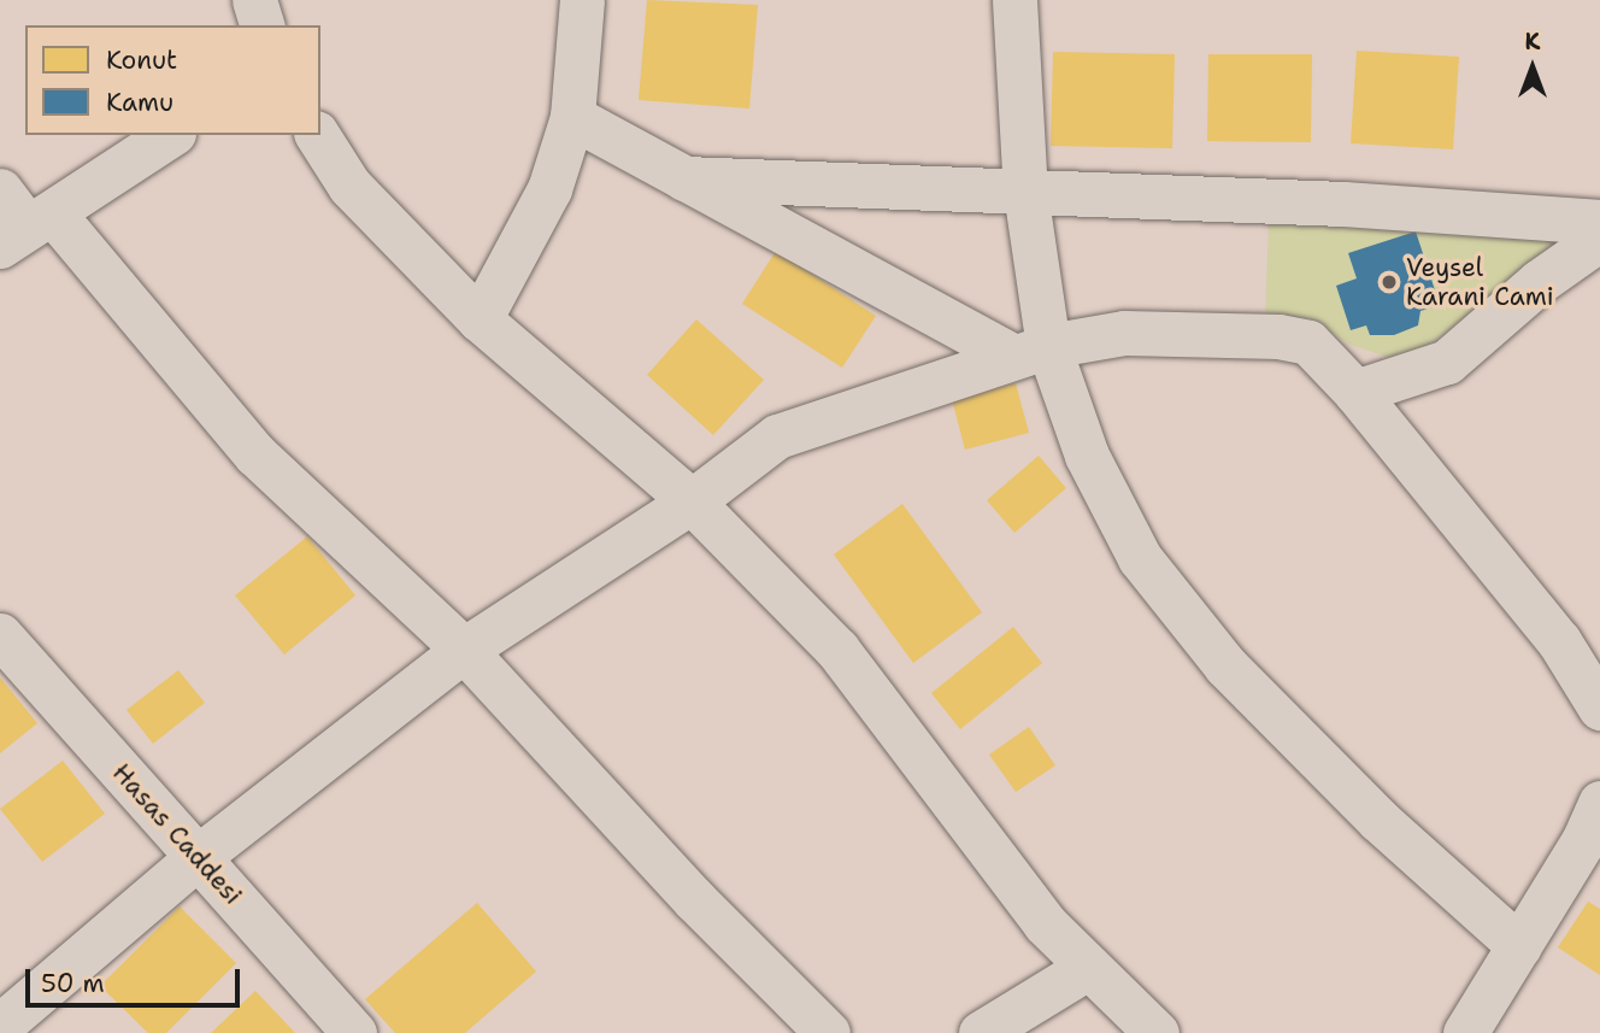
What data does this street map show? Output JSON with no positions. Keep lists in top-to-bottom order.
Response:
{
  "streets": {
    "street": ["Hasas Caddesi"]
  },
  "places": ["Veysel Karani Cami"],
  "legend": ["Konut", "Kamu"],
  "scale_bar": "50 m",
  "north": "top"
}
